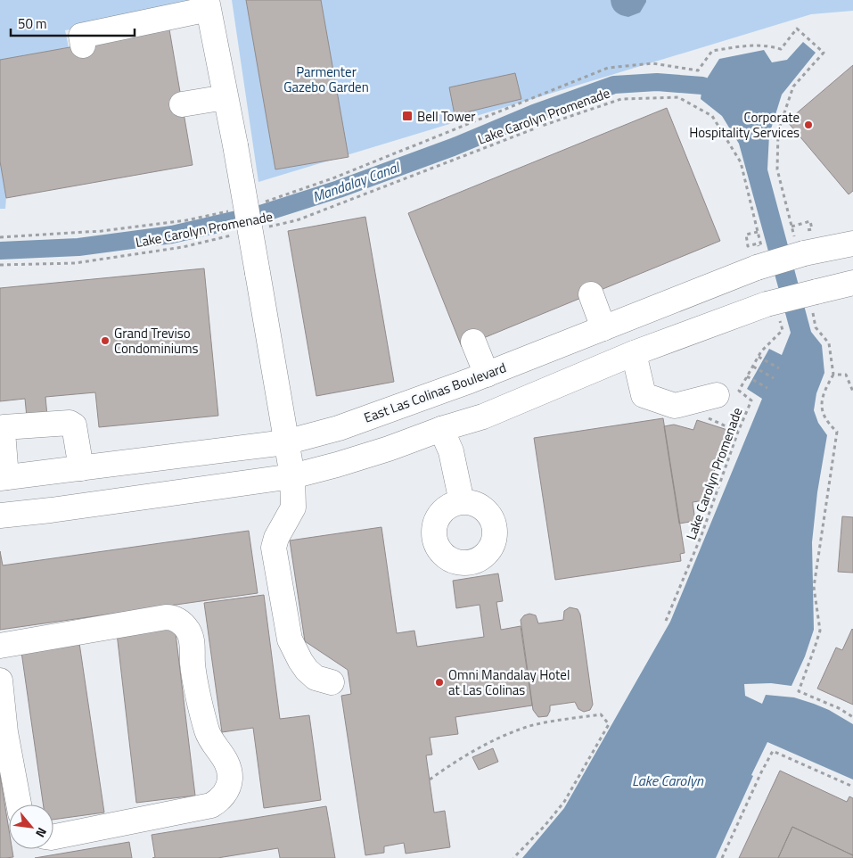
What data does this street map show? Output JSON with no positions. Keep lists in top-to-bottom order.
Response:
{
  "streets": {
    "main road": ["East Las Colinas Boulevard"],
    "path": ["Lake Carolyn Promenade"]
  },
  "crossings": [
    ["Lake Carolyn Promenade", "East Las Colinas Boulevard"]
  ],
  "water": ["Mandalay Canal", "Lake Carolyn"],
  "parks": ["Parmenter Gazebo Garden"],
  "places": {
    "transit": ["Bell Tower"],
    "other": ["Corporate Hospitality Services", "Grand Treviso Condominiums", "Omni Mandalay Hotel at Las Colinas"]
  },
  "scale_bar": "50 m",
  "north": "bottom right"
}
